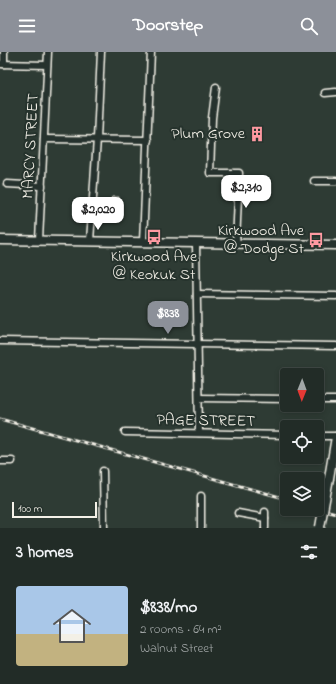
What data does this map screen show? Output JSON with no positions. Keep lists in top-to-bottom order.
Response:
{
  "streets": {
    "street": ["MARCY STREET", "PAGE STREET"]
  },
  "places": {
    "building": ["Plum Grove"],
    "bus stop": ["Kirkwood Ave @ Keokuk St", "Kirkwood Ave @ Dodge St"]
  },
  "scale_bar": "100 m",
  "north": "bottom",
  "page": {
    "header": "Doorstep",
    "price": ["$2,310", "$2,020", "$838"],
    "scale": "100 m",
    "heading": "3 homes",
    "list": [
      {
        "name": "$838/mo",
        "note": "2 rooms · 64 m² · Walnut Street"
      }
    ]
  }
}
